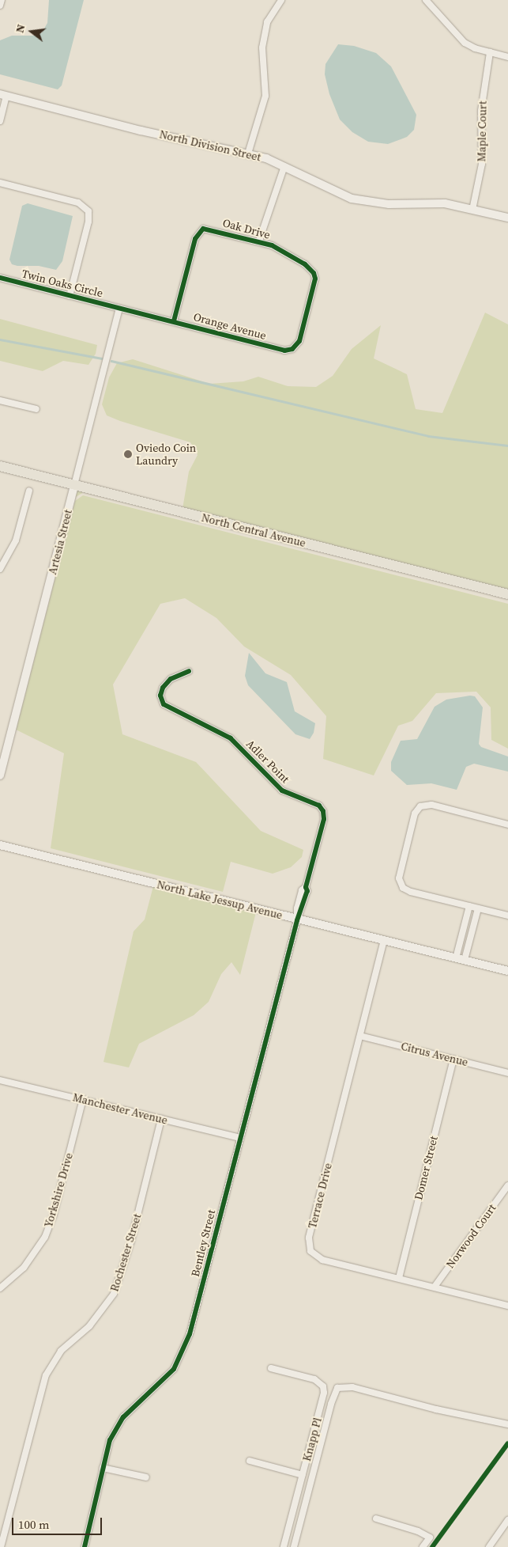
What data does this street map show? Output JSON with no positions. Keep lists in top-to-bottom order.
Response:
{
  "streets": {
    "main road": ["North Central Avenue"],
    "street": [
      "Maple Court",
      "North Division Street",
      "Oak Drive",
      "Twin Oaks Circle",
      "Orange Avenue",
      "Artesia Street",
      "Adler Point",
      "North Lake Jessup Avenue",
      "Citrus Avenue",
      "Manchester Avenue",
      "Domer Street",
      "Yorkshire Drive",
      "Terrace Drive",
      "Norwood Court",
      "Bentley Street",
      "Rochester Street",
      "Knapp Pl"
    ]
  },
  "crossings": [
    ["Maple Court", "North Division Street"],
    ["Oak Drive", "Orange Avenue"],
    ["Twin Oaks Circle", "Orange Avenue"],
    ["Twin Oaks Circle", "Artesia Street"],
    ["Orange Avenue", "Artesia Street"],
    ["North Central Avenue", "Artesia Street"],
    ["Adler Point", "North Lake Jessup Avenue"],
    ["Adler Point", "Bentley Street"],
    ["North Lake Jessup Avenue", "Terrace Drive"],
    ["North Lake Jessup Avenue", "Bentley Street"],
    ["Citrus Avenue", "Domer Street"],
    ["Citrus Avenue", "Terrace Drive"],
    ["Manchester Avenue", "Yorkshire Drive"],
    ["Manchester Avenue", "Bentley Street"],
    ["Manchester Avenue", "Rochester Street"],
    ["Domer Street", "Terrace Drive"],
    ["Terrace Drive", "Norwood Court"]
  ],
  "places": ["Oviedo Coin Laundry"],
  "scale_bar": "100 m",
  "north": "left"
}
